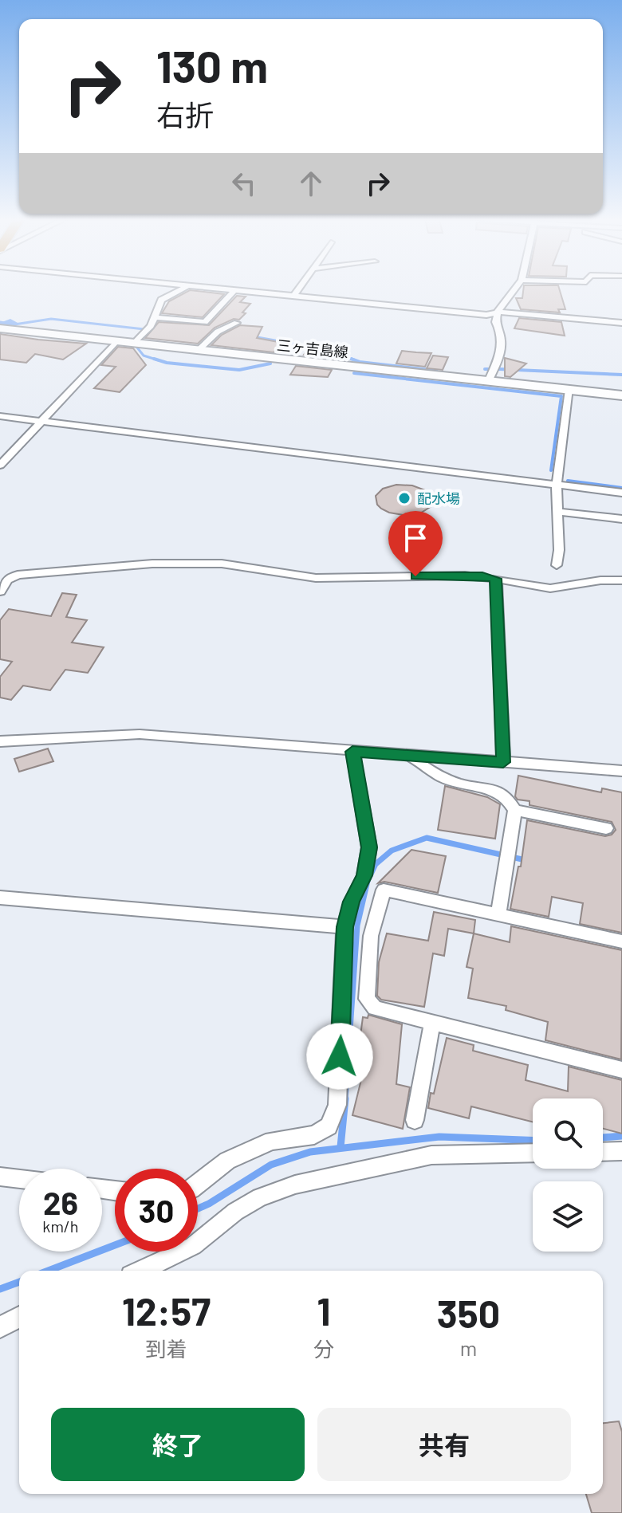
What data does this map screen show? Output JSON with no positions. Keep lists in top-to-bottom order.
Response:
{
  "streets": {
    "main road": ["三ヶ吉島線"]
  },
  "places": ["配水場"],
  "page": {
    "turn": ["130 m", "右折"],
    "speed": "26 km/h",
    "limit": "30",
    "eta": [
      "12:57",
      "到着",
      "1",
      "分",
      "350",
      "m"
    ],
    "buttons": ["終了", "共有"]
  }
}
